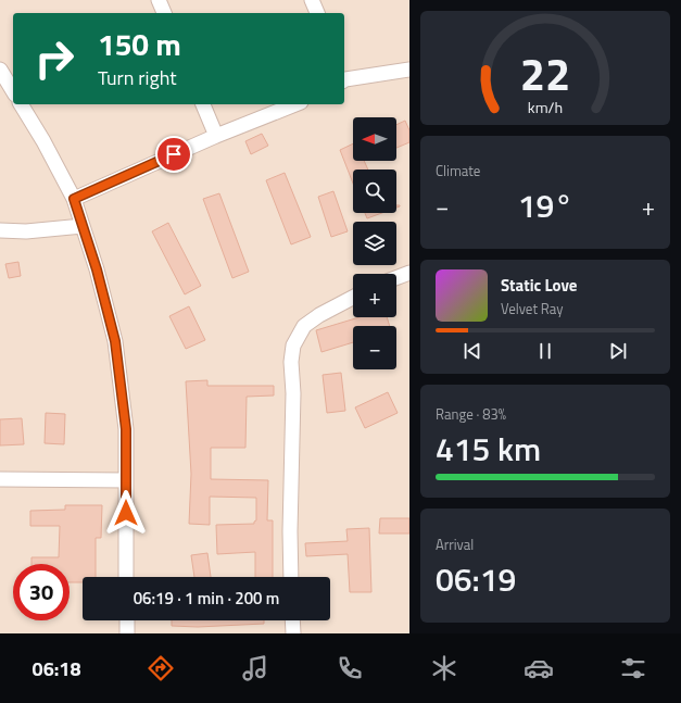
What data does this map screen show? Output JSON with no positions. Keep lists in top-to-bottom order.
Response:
{
  "north": "left",
  "page": {
    "turn": ["150 m", "Turn right"],
    "map_buttons": ["+", "−"],
    "tile": [
      "Climate",
      ["Range · 83%", "415 km"],
      ["Arrival", "06:19"]
    ],
    "heat": ["−", "19°", "+"],
    "song": ["Static Love", "Velvet Ray"],
    "limit": "30",
    "trip": "06:19 · 1 min · 200 m",
    "tabs": "06:18",
    "gauge": ["22", "km/h"]
  }
}
